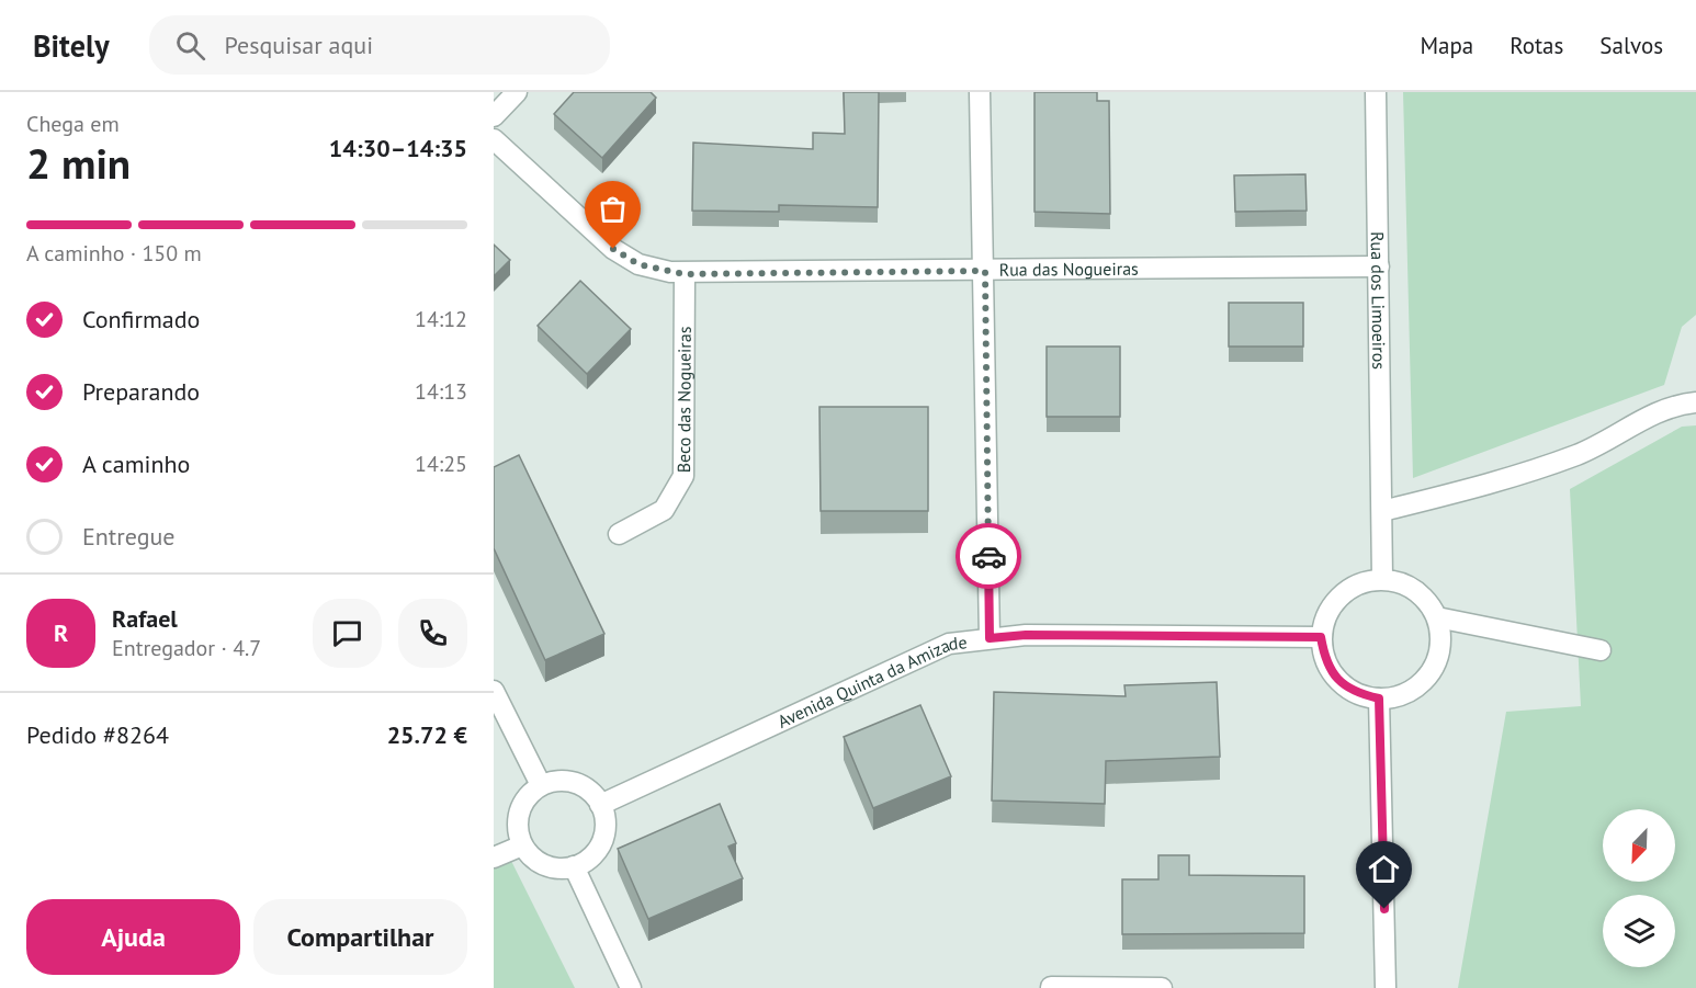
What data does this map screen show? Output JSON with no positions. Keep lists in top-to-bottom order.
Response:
{
  "streets": {
    "street": [
      "Rua das Nogueiras",
      "Rua dos Limoeiros",
      "Beco das Nogueiras",
      "Avenida Quinta da Amizade"
    ]
  },
  "crossings": [
    ["Rua das Nogueiras", "Rua dos Limoeiros"],
    ["Rua das Nogueiras", "Beco das Nogueiras"],
    ["Rua dos Limoeiros", "Avenida Quinta da Amizade"]
  ],
  "north": "bottom left",
  "page": {
    "header": "Bitely",
    "search": "Pesquisar aqui",
    "nav": ["Mapa", "Rotas", "Salvos"],
    "heading": ["2 min", "Chega em", "14:30–14:35"],
    "panel": [
      "Rafael",
      "Entregador · 4.7",
      "Pedido #8264",
      "25.72 €"
    ],
    "bar": "A caminho · 150 m",
    "list": [
      ["Confirmado", "14:12"],
      ["Preparando", "14:13"],
      ["A caminho", "14:25"],
      "Entregue"
    ],
    "round": "R",
    "buttons": ["Ajuda", "Compartilhar"]
  }
}
